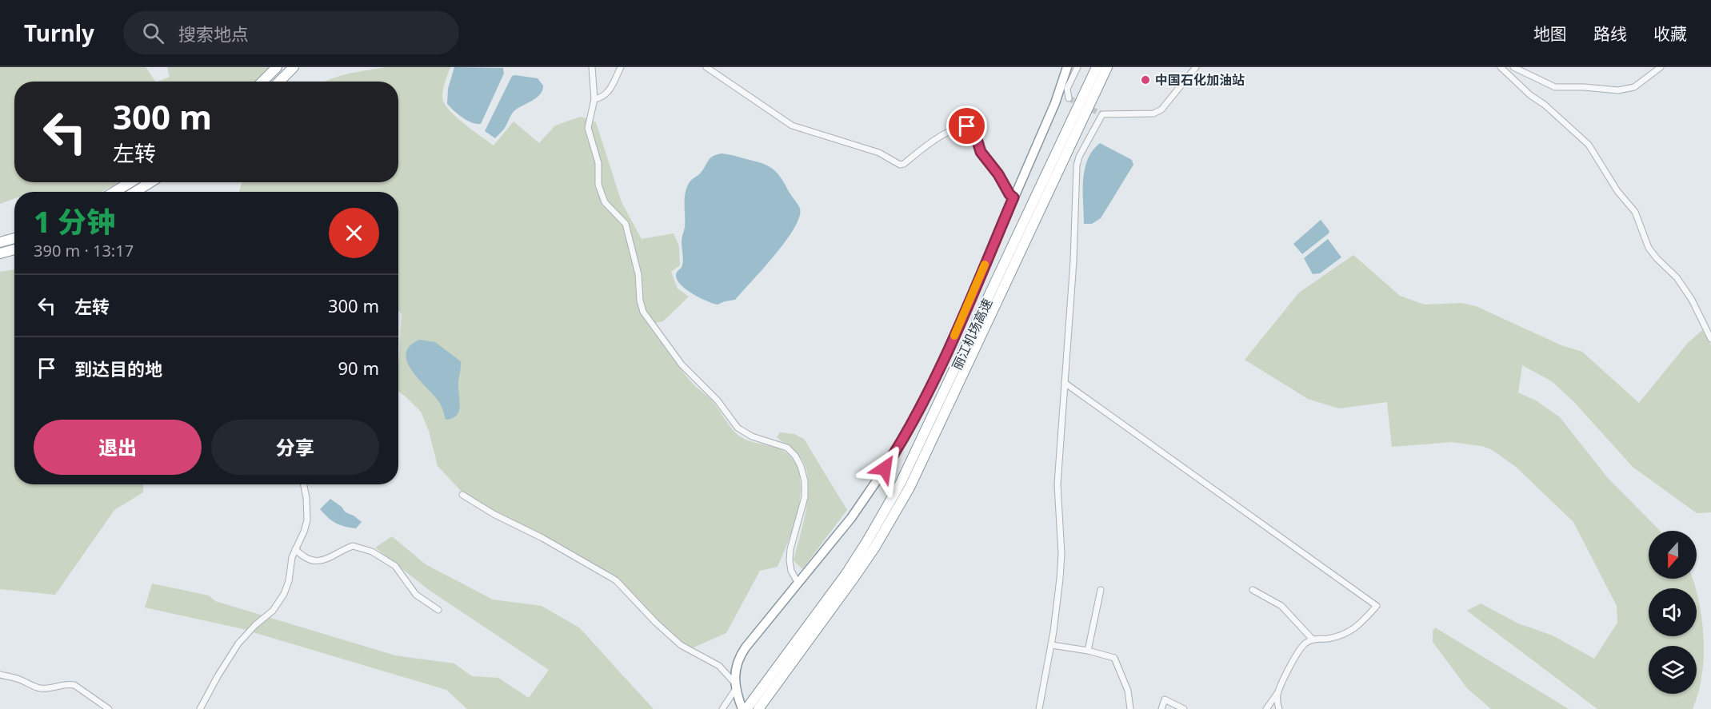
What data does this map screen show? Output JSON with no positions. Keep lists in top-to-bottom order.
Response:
{
  "streets": {
    "highway": ["丽江机场高速"]
  },
  "places": ["中国石化加油站"],
  "north": "bottom",
  "page": {
    "header": "Turnly",
    "search": "搜索地点",
    "nav": ["地图", "路线", "收藏"],
    "turn": ["300 m", "左转"],
    "heading": ["1 分钟", "390 m · 13:17"],
    "list": [
      {
        "name": "左转",
        "value": "300 m"
      },
      {
        "name": "到达目的地",
        "value": "90 m"
      }
    ],
    "buttons": ["退出", "分享"]
  }
}
